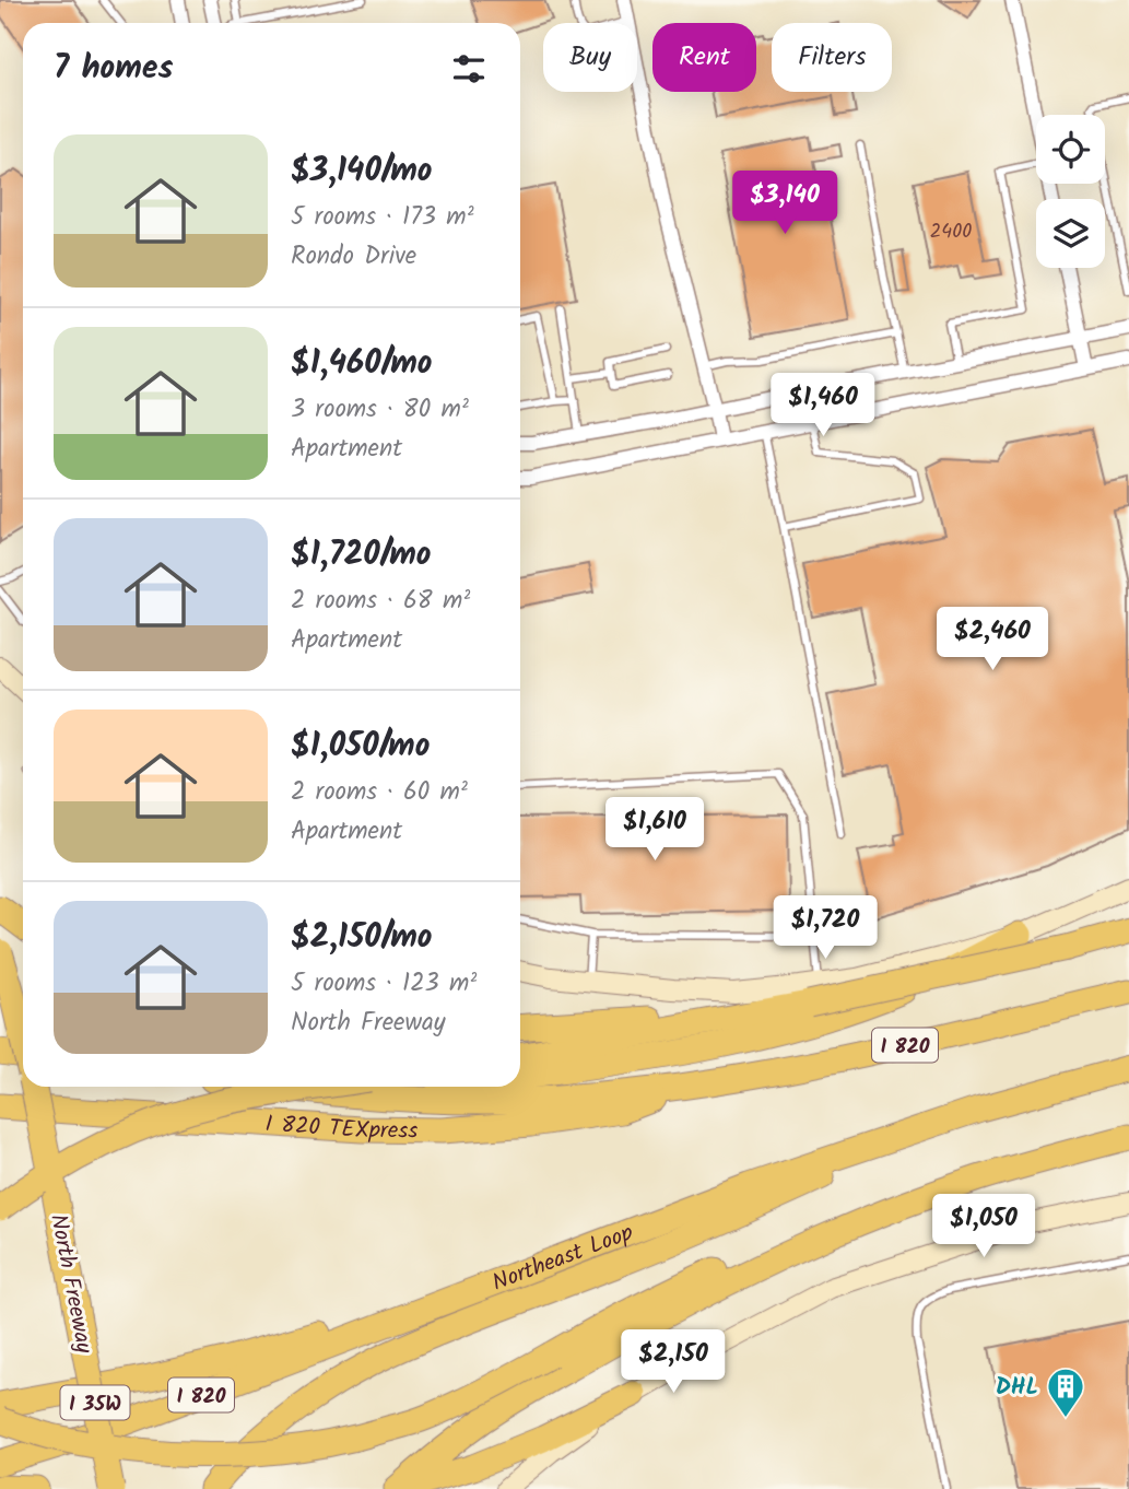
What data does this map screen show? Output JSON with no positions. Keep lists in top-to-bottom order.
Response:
{
  "streets": {
    "highway": [
      "I 820",
      "I 820 TEXpress",
      "Northeast Loop",
      "North Freeway",
      "I 35W"
    ]
  },
  "crossings": [
    ["I 820", "I 820 TEXpress"]
  ],
  "places": {
    "building": ["DHL"]
  },
  "house_numbers": ["2400"],
  "page": {
    "chip": ["Buy", "Rent", "Filters"],
    "heading": "7 homes",
    "list": [
      {
        "name": "$3,140/mo",
        "note": "5 rooms · 173 m² · Rondo Drive"
      },
      {
        "name": "$1,460/mo",
        "note": "3 rooms · 80 m² · Apartment"
      },
      {
        "name": "$1,720/mo",
        "note": "2 rooms · 68 m² · Apartment"
      },
      {
        "name": "$1,050/mo",
        "note": "2 rooms · 60 m² · Apartment"
      },
      {
        "name": "$2,150/mo",
        "note": "5 rooms · 123 m² · North Freeway"
      }
    ],
    "price": [
      "$3,140",
      "$1,460",
      "$2,460",
      "$1,610",
      "$1,720",
      "$1,050",
      "$2,150"
    ]
  }
}
